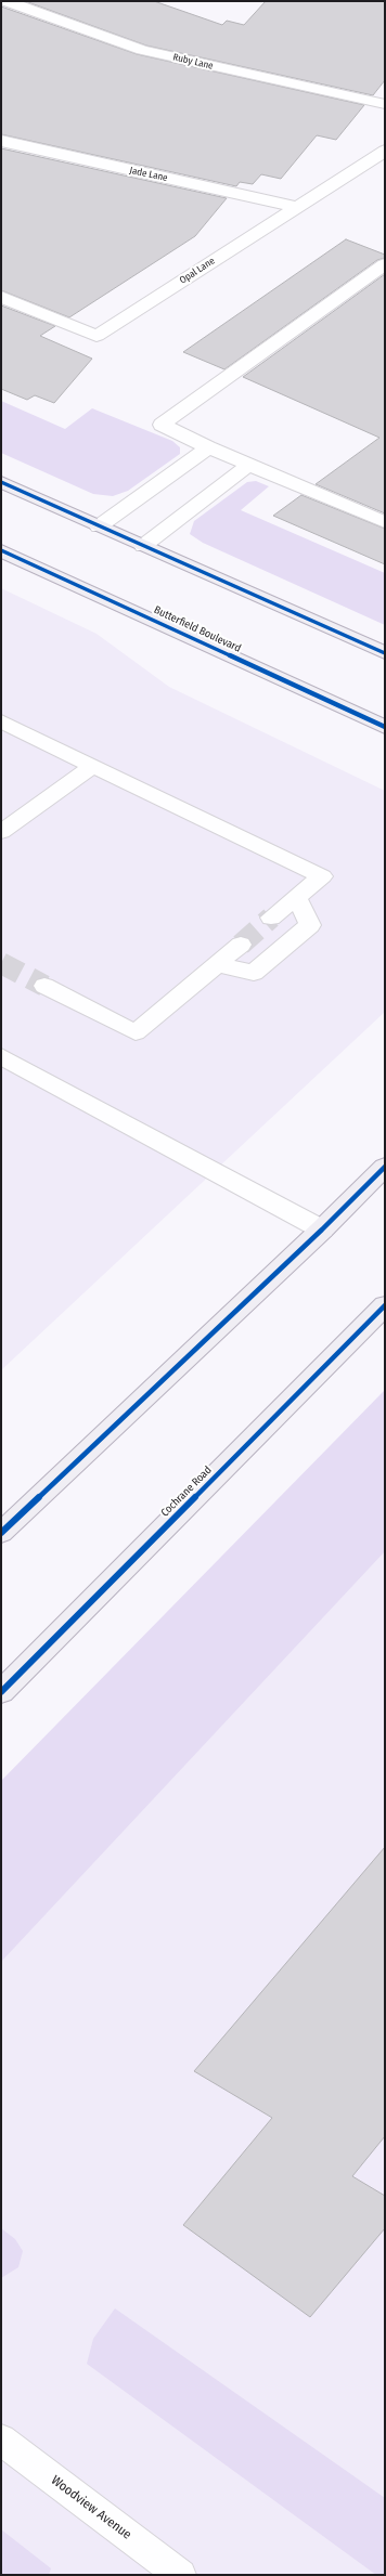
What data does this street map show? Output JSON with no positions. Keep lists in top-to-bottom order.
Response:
{
  "streets": {
    "main road": ["Butterfield Boulevard", "Cochrane Road"],
    "street": [
      "Ruby Lane",
      "Jade Lane",
      "Opal Lane",
      "Woodview Avenue"
    ]
  },
  "crossings": [
    ["Jade Lane", "Opal Lane"]
  ]
}
